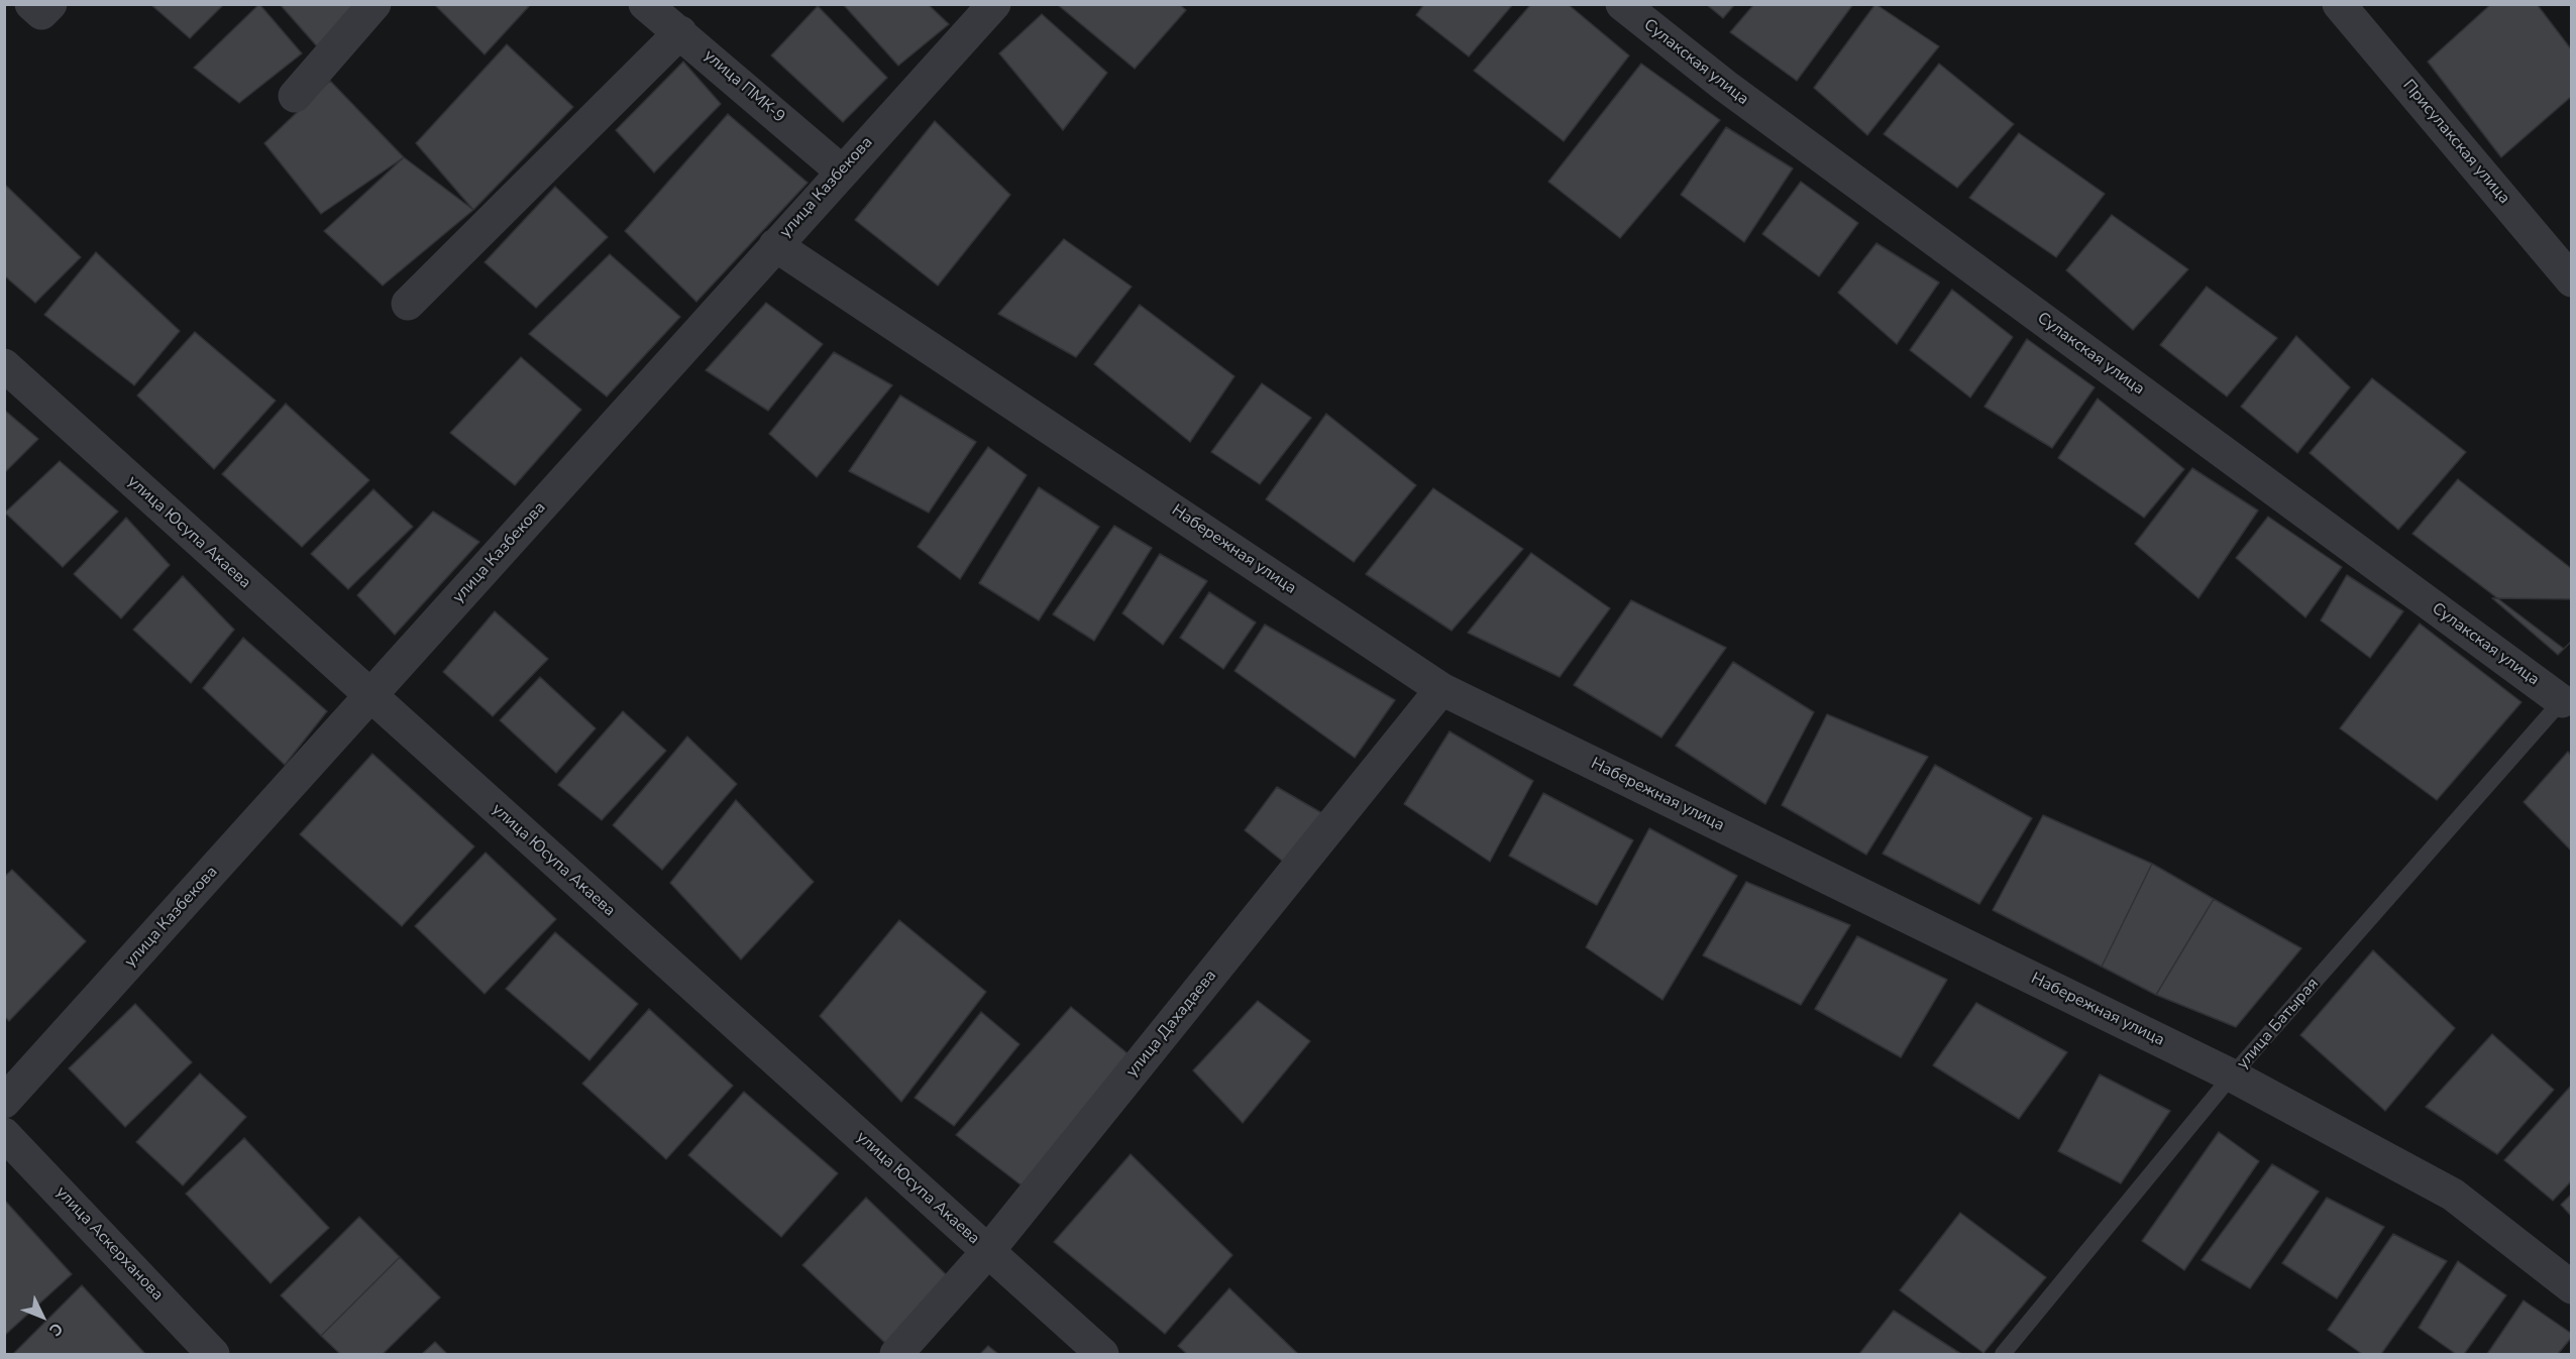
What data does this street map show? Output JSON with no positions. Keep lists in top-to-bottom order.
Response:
{
  "streets": {
    "street": [
      "Сулакская улица",
      "улица ПМК-9",
      "Присулакская улица",
      "улица Казбекова",
      "улица Юсупа Акаева",
      "Набережная улица",
      "улица Дахадаева",
      "улица Аскерханова"
    ],
    "lane": ["улица Батырая"]
  },
  "crossings": [
    ["Сулакская улица", "улица Батырая"],
    ["улица ПМК-9", "улица Казбекова"],
    ["улица Казбекова", "улица Юсупа Акаева"],
    ["улица Казбекова", "Набережная улица"],
    ["улица Юсупа Акаева", "улица Дахадаева"],
    ["Набережная улица", "улица Дахадаева"],
    ["Набережная улица", "улица Батырая"]
  ],
  "north": "bottom right"
}
